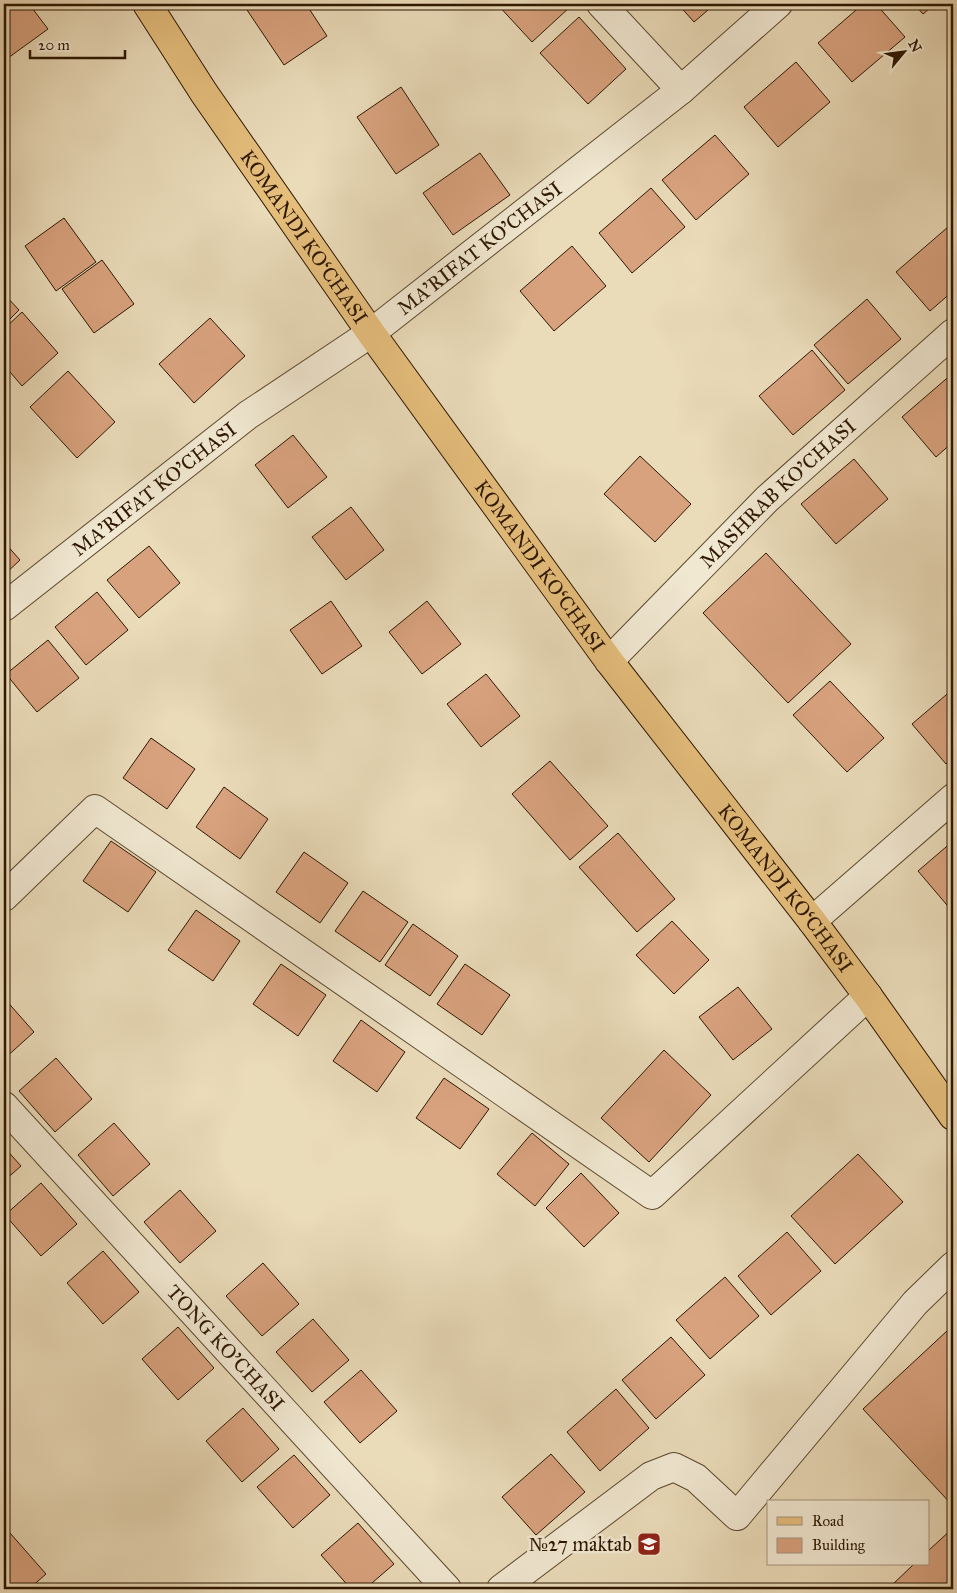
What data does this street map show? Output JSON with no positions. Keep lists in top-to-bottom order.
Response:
{
  "streets": {
    "main road": ["KOMANDI KO‘CHASI"],
    "street": ["MA'RIFAT KO'CHASI", "MASHRAB KO'CHASI", "TONG KO'CHASI"]
  },
  "crossings": [
    ["KOMANDI KO‘CHASI", "MA'RIFAT KO'CHASI"],
    ["KOMANDI KO‘CHASI", "MASHRAB KO'CHASI"]
  ],
  "places": {
    "school or university": ["№27 maktab"]
  },
  "legend": ["Road", "Building"],
  "scale_bar": "20 m",
  "north": "top right"
}
